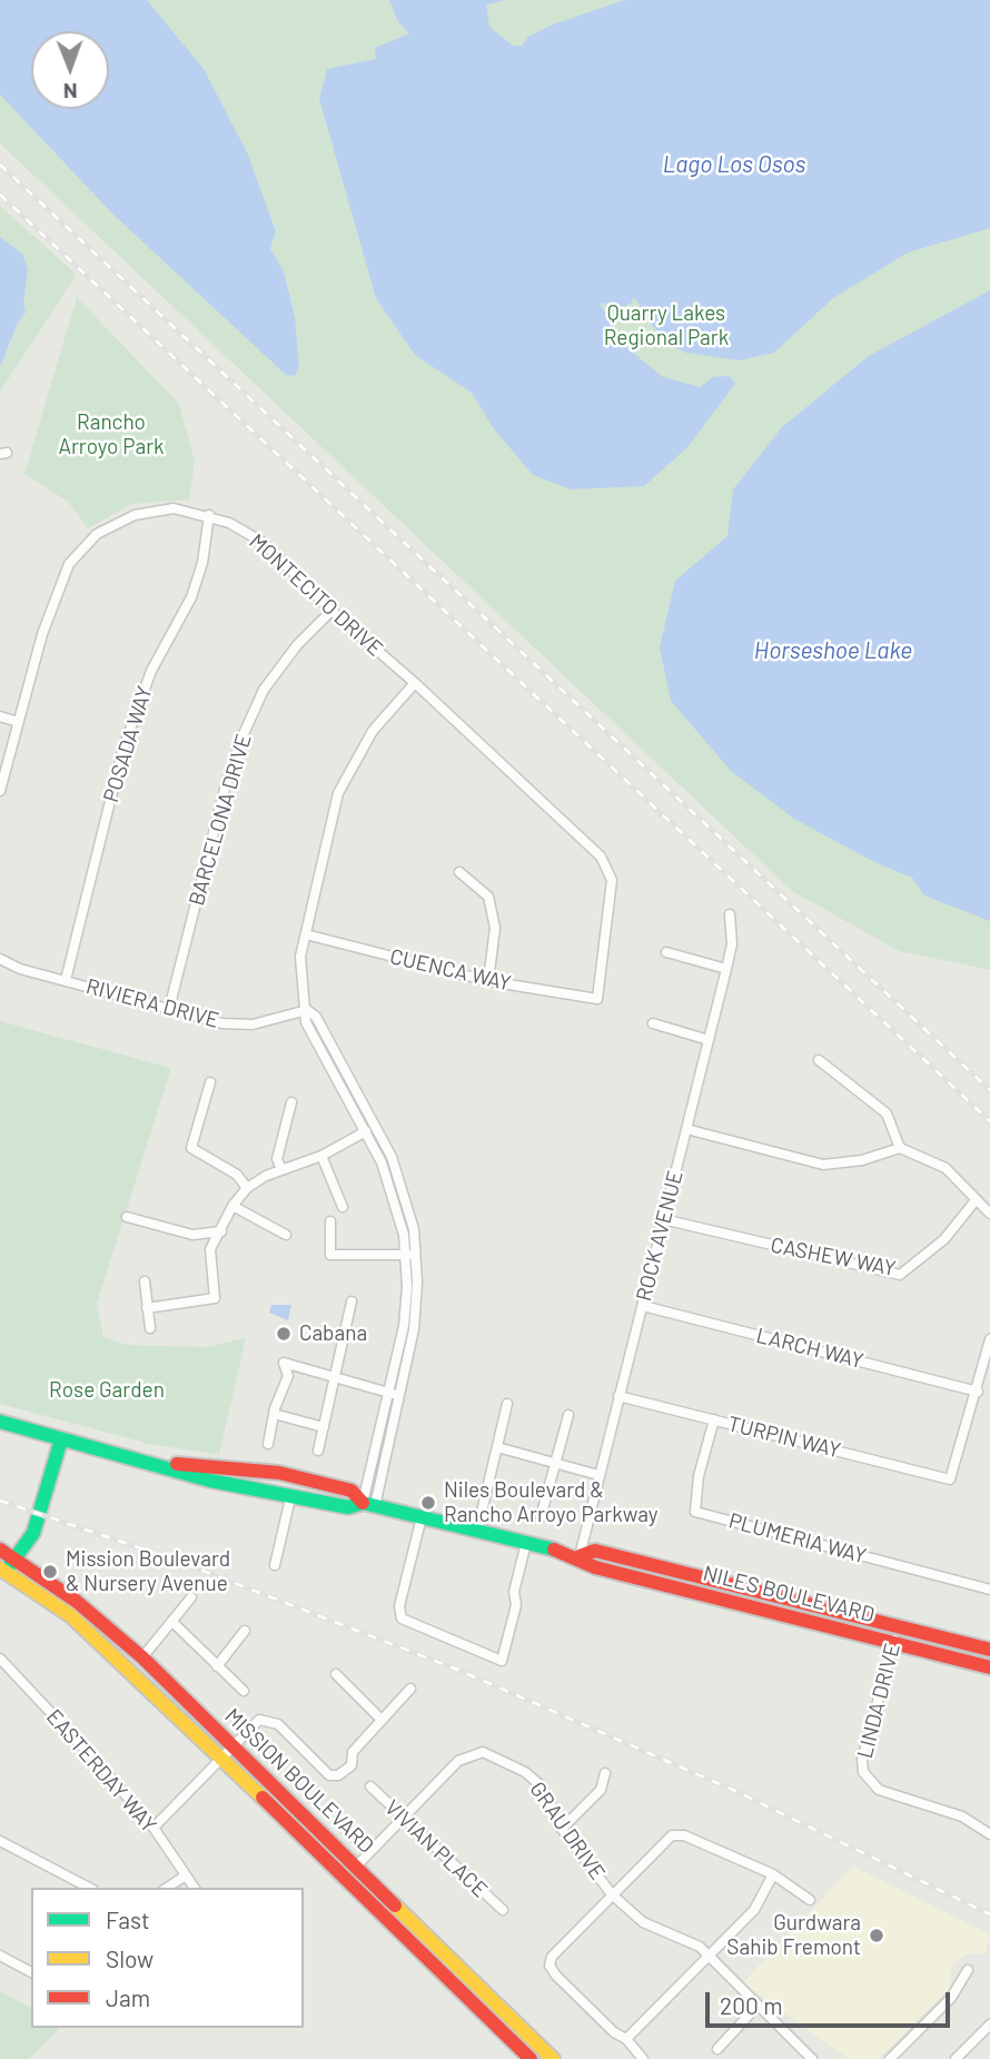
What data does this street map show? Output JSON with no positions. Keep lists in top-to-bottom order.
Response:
{
  "streets": {
    "main road": ["NILES BOULEVARD", "MISSION BOULEVARD"],
    "street": [
      "MONTECITO DRIVE",
      "POSADA WAY",
      "BARCELONA DRIVE",
      "CUENCA WAY",
      "RIVIERA DRIVE",
      "ROCK AVENUE",
      "CASHEW WAY",
      "LARCH WAY",
      "TURPIN WAY",
      "PLUMERIA WAY",
      "LINDA DRIVE",
      "EASTERDAY WAY",
      "GRAU DRIVE",
      "VIVIAN PLACE"
    ]
  },
  "crossings": [
    ["MONTECITO DRIVE", "POSADA WAY"],
    ["MONTECITO DRIVE", "BARCELONA DRIVE"],
    ["MONTECITO DRIVE", "CUENCA WAY"],
    ["POSADA WAY", "RIVIERA DRIVE"],
    ["BARCELONA DRIVE", "RIVIERA DRIVE"],
    ["ROCK AVENUE", "CASHEW WAY"],
    ["ROCK AVENUE", "LARCH WAY"],
    ["ROCK AVENUE", "TURPIN WAY"],
    ["ROCK AVENUE", "NILES BOULEVARD"],
    ["LARCH WAY", "TURPIN WAY"],
    ["TURPIN WAY", "PLUMERIA WAY"],
    ["NILES BOULEVARD", "LINDA DRIVE"],
    ["MISSION BOULEVARD", "GRAU DRIVE"],
    ["GRAU DRIVE", "VIVIAN PLACE"]
  ],
  "water": ["Lago Los Osos", "Horseshoe Lake"],
  "parks": ["Quarry Lakes Regional Park", "Rancho Arroyo Park", "Rose Garden"],
  "places": [
    "Cabana",
    "Niles Boulevard & Rancho Arroyo Parkway",
    "Mission Boulevard & Nursery Avenue",
    "Gurdwara Sahib Fremont"
  ],
  "legend": ["Fast", "Slow", "Jam"],
  "scale_bar": "200 m",
  "north": "bottom"
}
